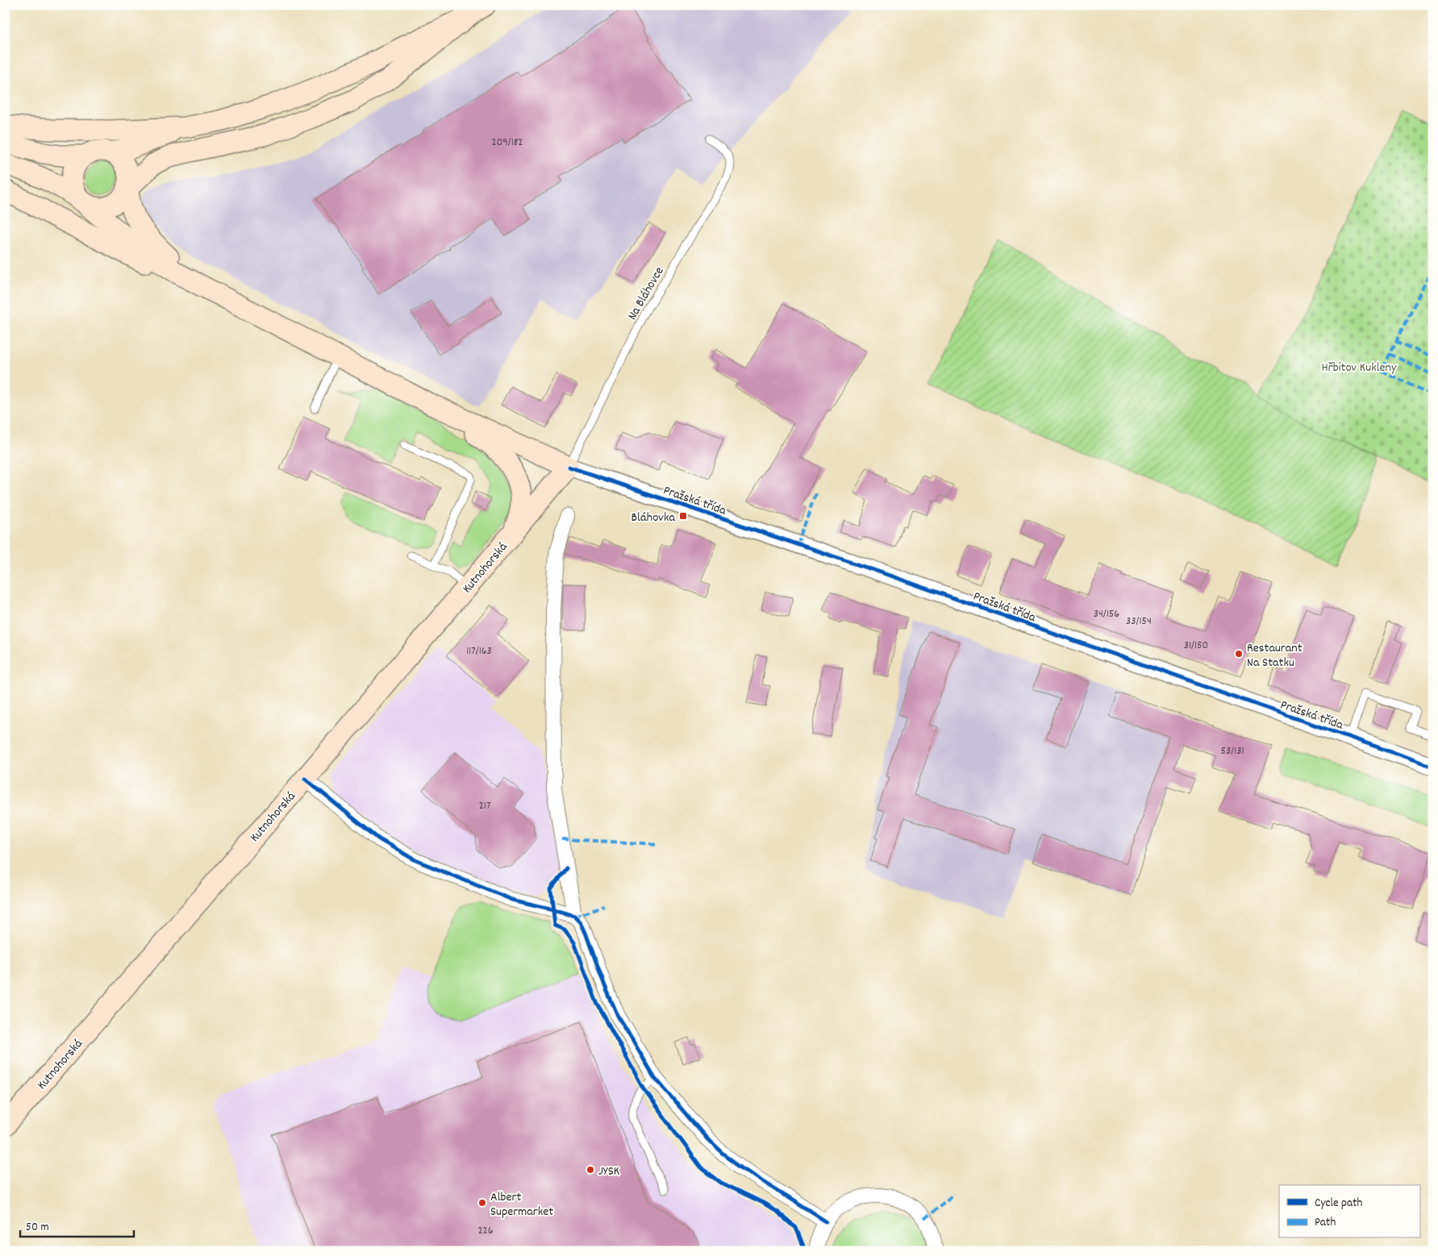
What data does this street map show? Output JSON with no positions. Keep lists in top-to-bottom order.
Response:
{
  "streets": {
    "main road": ["Kutnohorská"],
    "street": ["Pražská třída"],
    "lane": ["Na Bláhovce"]
  },
  "crossings": [
    ["Na Bláhovce", "Pražská třída"],
    ["Na Bláhovce", "Kutnohorská"],
    ["Pražská třída", "Kutnohorská"]
  ],
  "parks": ["Hřbitov Kukleny"],
  "places": {
    "transit": ["Bláhovka"],
    "other": ["Restaurant Na Statku", "JYSK", "Albert Supermarket"]
  },
  "house_numbers": [
    "209/182",
    "34/156",
    "33/154",
    "31/150",
    "117/163",
    "53/131",
    "217",
    "226"
  ],
  "legend": ["Cycle path", "Path"],
  "scale_bar": "50 m"
}
